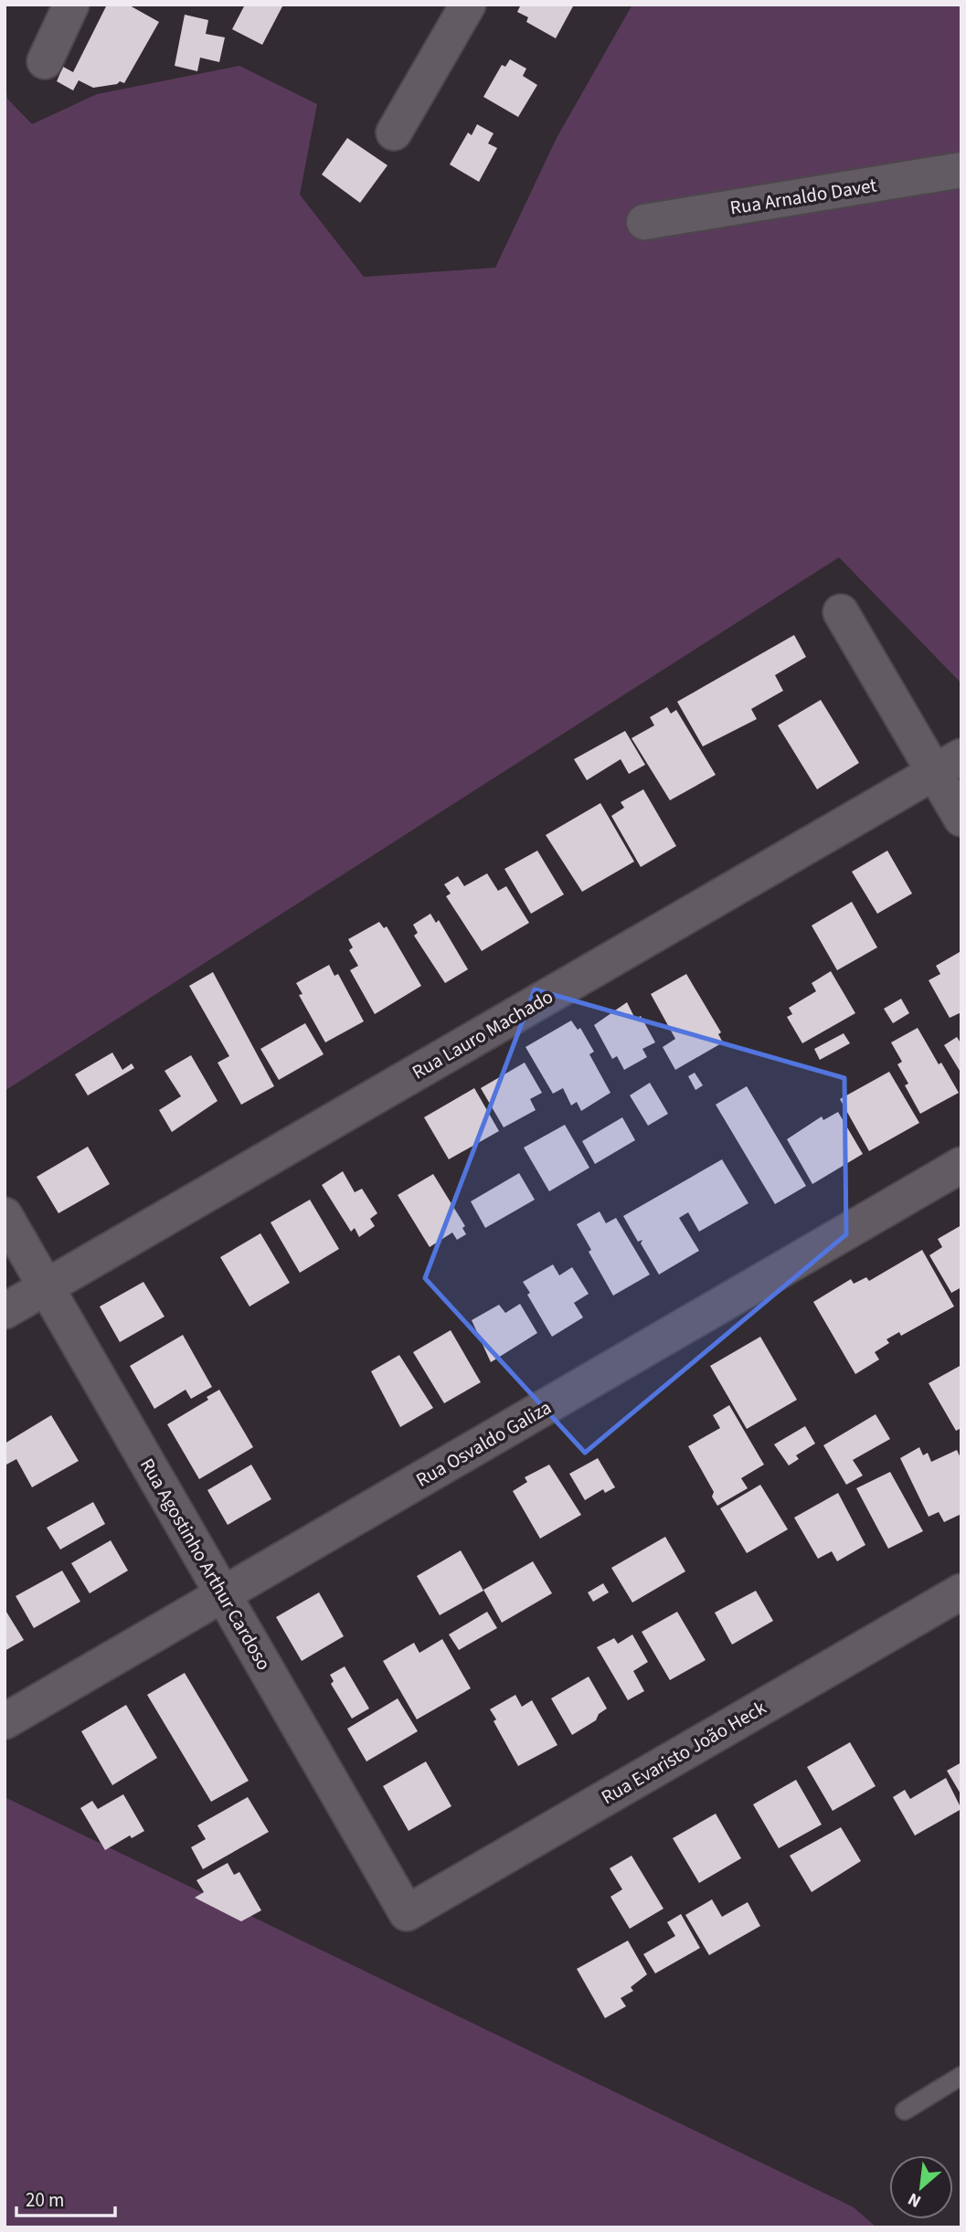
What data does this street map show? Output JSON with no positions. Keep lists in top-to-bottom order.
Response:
{
  "streets": {
    "street": [
      "Rua Arnaldo Davet",
      "Rua Lauro Machado",
      "Rua Osvaldo Galiza",
      "Rua Agostinho Arthur Cardoso",
      "Rua Evaristo João Heck"
    ]
  },
  "crossings": [
    ["Rua Lauro Machado", "Rua Agostinho Arthur Cardoso"],
    ["Rua Osvaldo Galiza", "Rua Agostinho Arthur Cardoso"],
    ["Rua Agostinho Arthur Cardoso", "Rua Evaristo João Heck"]
  ],
  "scale_bar": "20 m",
  "north": "bottom left"
}
